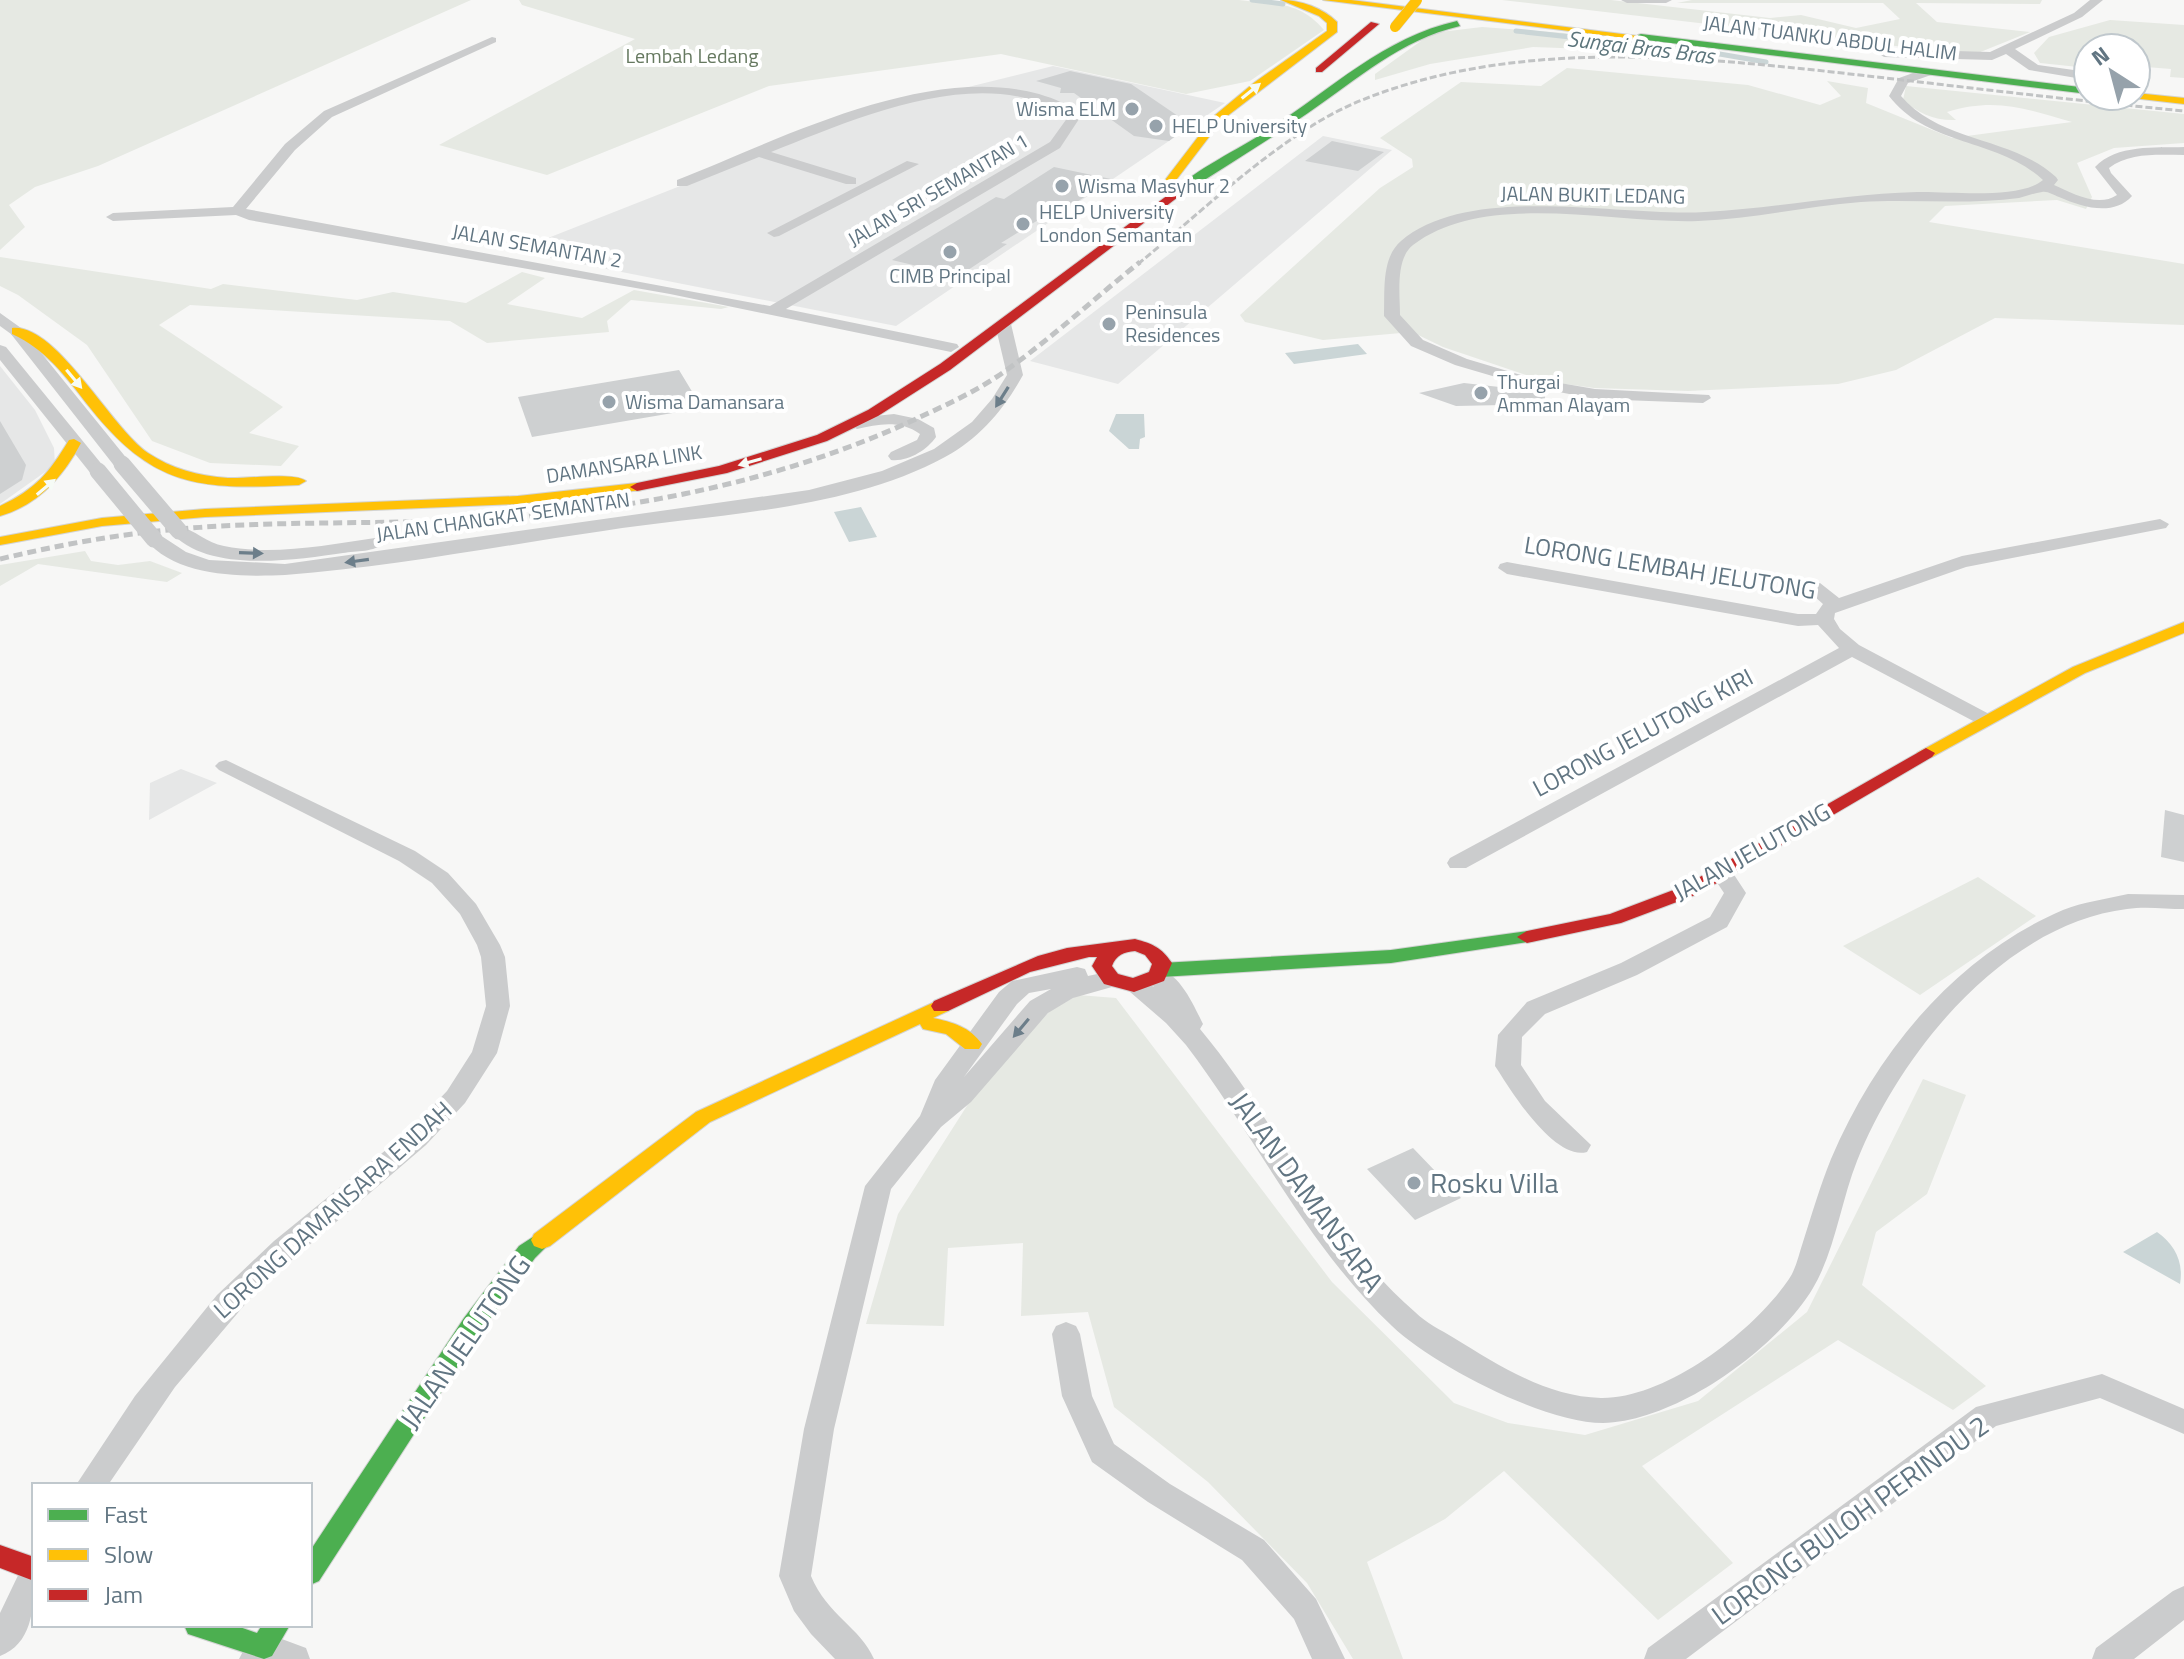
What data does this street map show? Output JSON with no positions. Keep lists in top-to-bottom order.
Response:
{
  "streets": {
    "main road": ["JALAN TUANKU ABDUL HALIM", "DAMANSARA LINK", "JALAN JELUTONG"],
    "street": [
      "JALAN SRI SEMANTAN 1",
      "JALAN BUKIT LEDANG",
      "JALAN SEMANTAN 2",
      "JALAN CHANGKAT SEMANTAN",
      "LORONG LEMBAH JELUTONG",
      "LORONG JELUTONG KIRI",
      "JALAN DAMANSARA",
      "LORONG DAMANSARA ENDAH",
      "LORONG BULOH PERINDU 2"
    ]
  },
  "crossings": [
    ["JALAN SRI SEMANTAN 1", "JALAN SEMANTAN 2"],
    ["DAMANSARA LINK", "JALAN CHANGKAT SEMANTAN"],
    ["JALAN JELUTONG", "JALAN DAMANSARA"]
  ],
  "water": ["Sungai Bras Bras"],
  "parks": ["Lembah Ledang"],
  "places": [
    "Wisma ELM",
    "HELP University",
    "Wisma Masyhur 2",
    "HELP University London Semantan",
    "CIMB Principal",
    "Peninsula Residences",
    "Thurgai Amman Alayam",
    "Wisma Damansara",
    "Rosku Villa"
  ],
  "legend": ["Fast", "Slow", "Jam"],
  "north": "top left"
}
